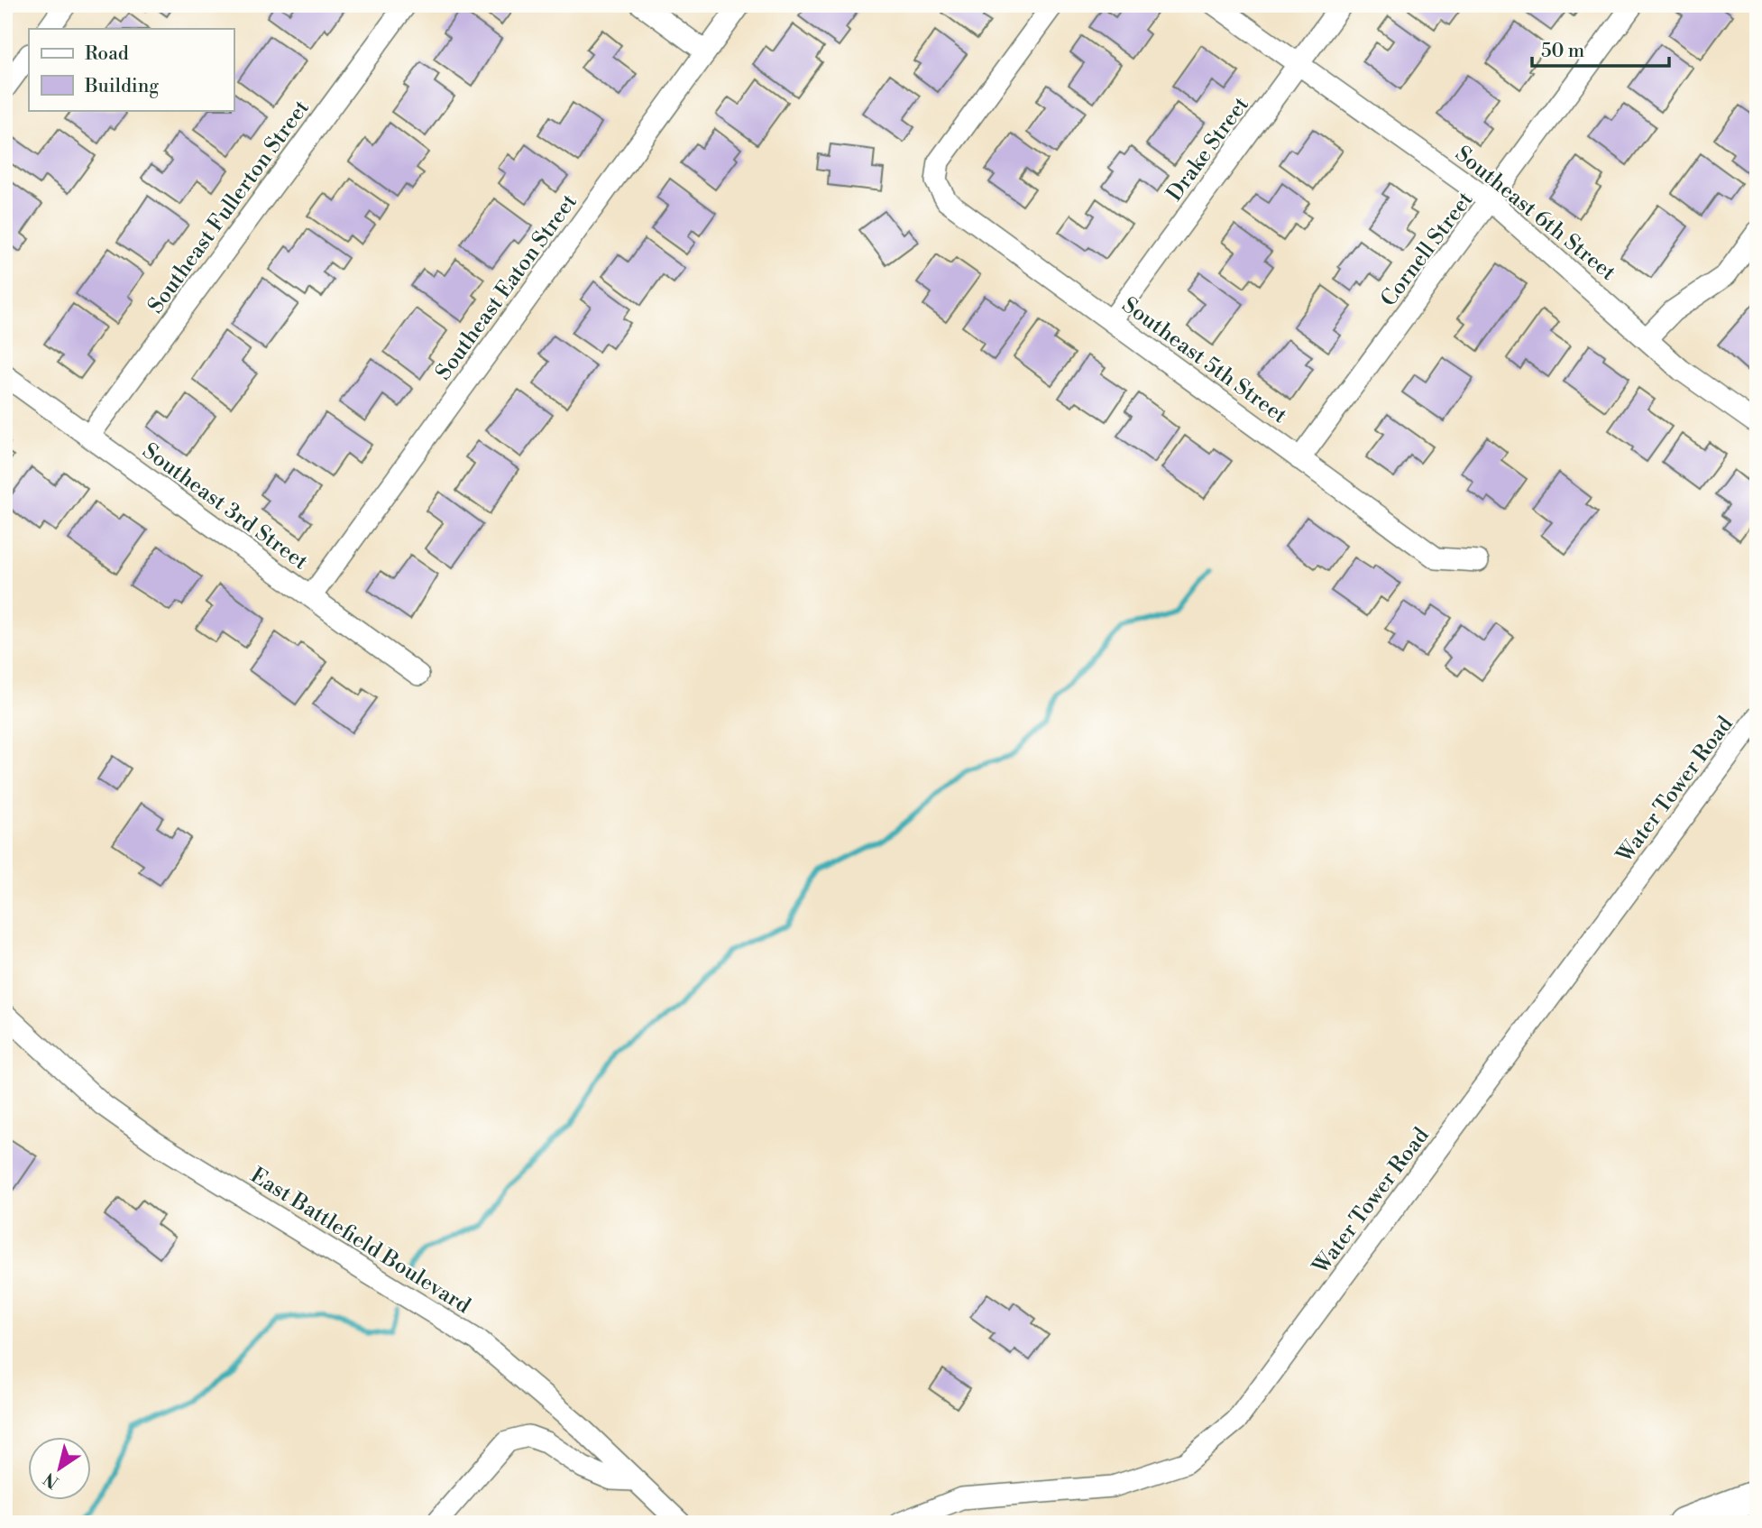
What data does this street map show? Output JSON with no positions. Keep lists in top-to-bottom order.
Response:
{
  "streets": {
    "street": [
      "Drake Street",
      "Southeast Fullerton Street",
      "Southeast 6th Street",
      "Cornell Street",
      "Southeast Eaton Street",
      "Southeast 5th Street",
      "Southeast 3rd Street",
      "Water Tower Road",
      "East Battlefield Boulevard"
    ]
  },
  "crossings": [
    ["Drake Street", "Southeast 6th Street"],
    ["Drake Street", "Southeast 5th Street"],
    ["Southeast Fullerton Street", "Southeast 3rd Street"],
    ["Southeast 6th Street", "Cornell Street"],
    ["Cornell Street", "Southeast 5th Street"],
    ["Southeast Eaton Street", "Southeast 3rd Street"]
  ],
  "legend": ["Road", "Building"],
  "scale_bar": "50 m",
  "north": "bottom left"
}
